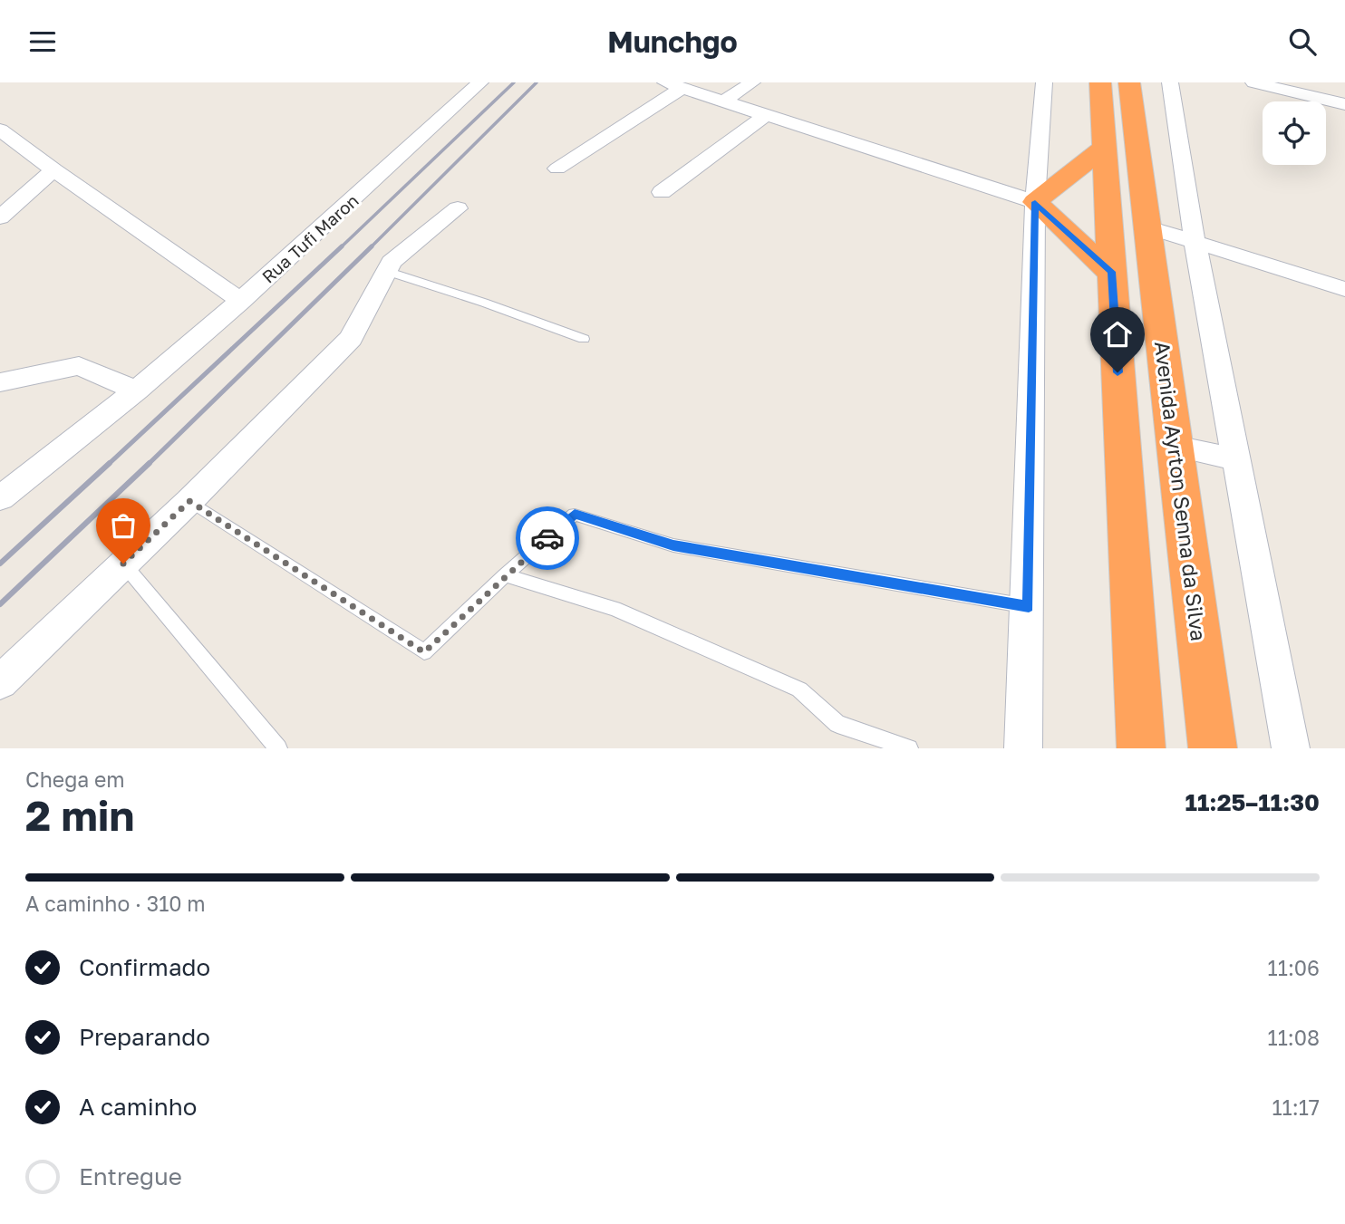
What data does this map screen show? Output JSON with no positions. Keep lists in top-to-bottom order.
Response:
{
  "streets": {
    "highway": ["Avenida Ayrton Senna da Silva"],
    "street": ["Rua Tufi Maron"]
  },
  "page": {
    "header": "Munchgo",
    "heading": ["2 min", "Chega em", "11:25–11:30"],
    "bar": "A caminho · 310 m",
    "list": [
      ["Confirmado", "11:06"],
      ["Preparando", "11:08"],
      ["A caminho", "11:17"],
      "Entregue"
    ]
  }
}
